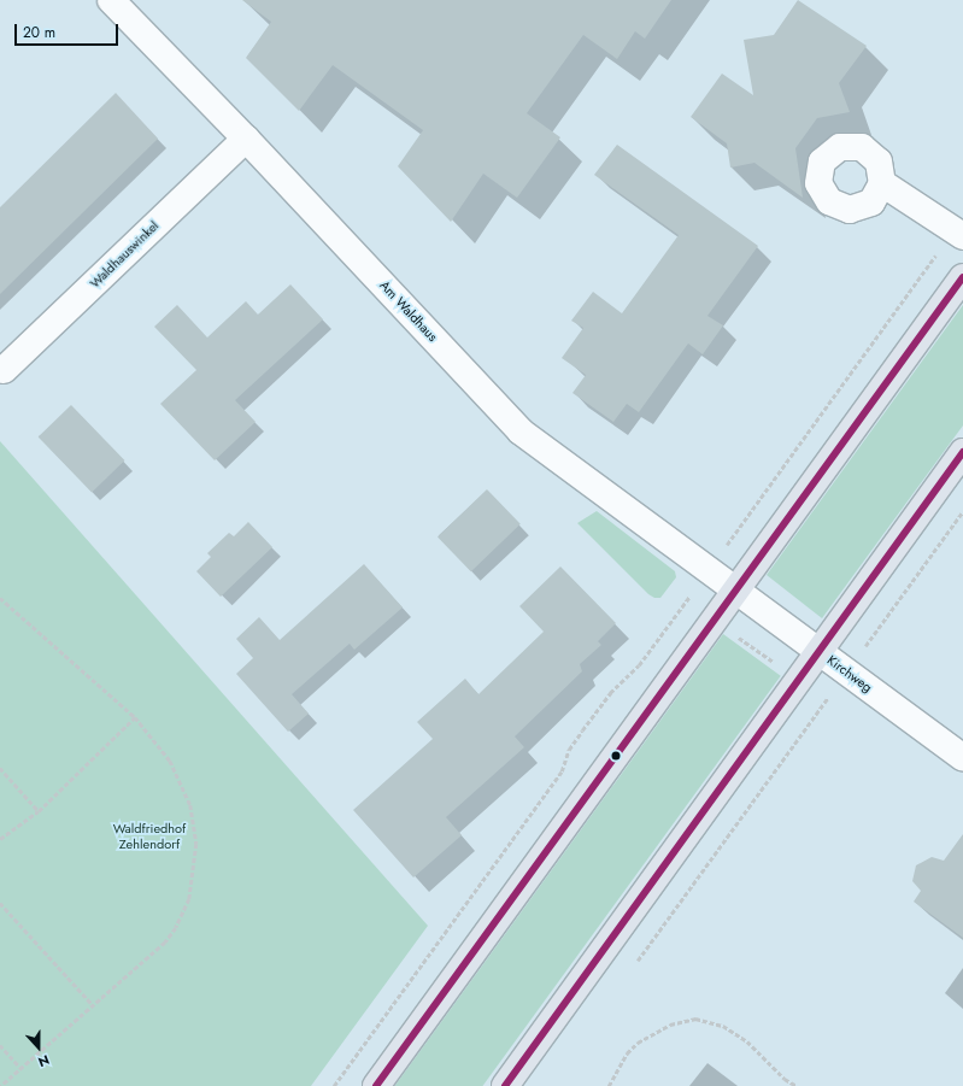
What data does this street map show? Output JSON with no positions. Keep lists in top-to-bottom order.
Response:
{
  "streets": {
    "street": ["Waldhauswinkel", "Am Waldhaus", "Kirchweg"]
  },
  "crossings": [
    ["Waldhauswinkel", "Am Waldhaus"],
    ["Am Waldhaus", "Kirchweg"]
  ],
  "parks": ["Waldfriedhof Zehlendorf"],
  "scale_bar": "20 m",
  "north": "bottom"
}
